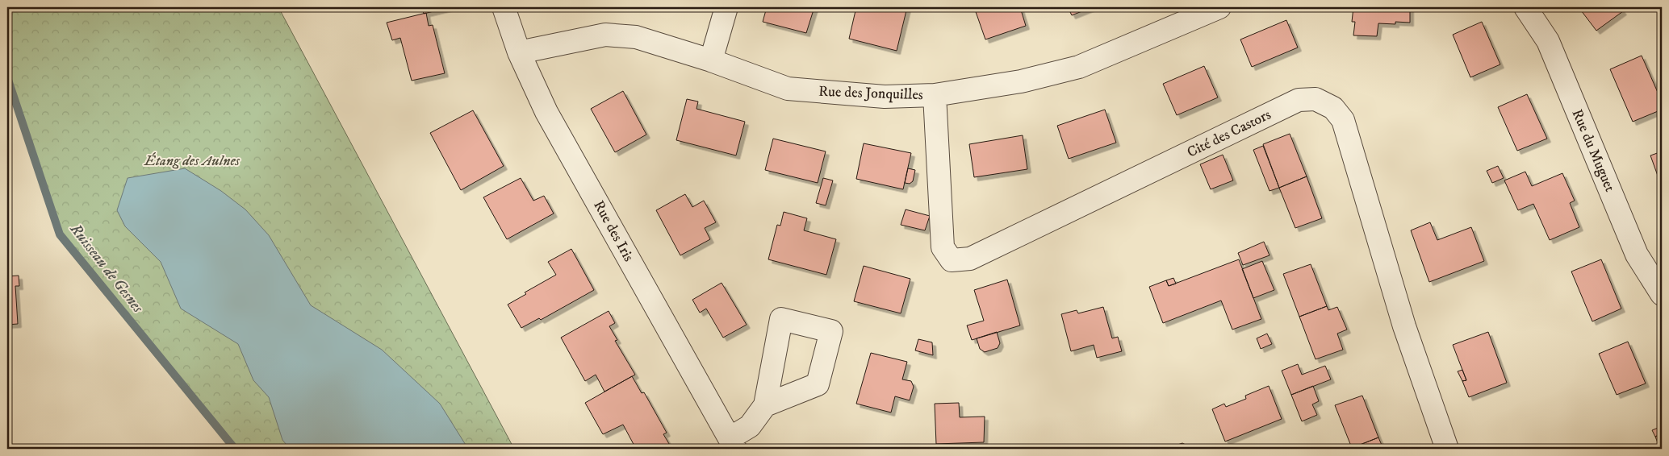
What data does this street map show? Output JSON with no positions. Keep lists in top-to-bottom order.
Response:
{
  "streets": {
    "street": [
      "Rue des Jonquilles",
      "Cité des Castors",
      "Rue du Muguet",
      "Rue des Iris"
    ]
  },
  "crossings": [
    ["Rue des Jonquilles", "Cité des Castors"],
    ["Rue des Jonquilles", "Rue des Iris"]
  ],
  "water": ["Ruisseau de Gesnes"],
  "parks": ["Étang des Aulnes"]
}
